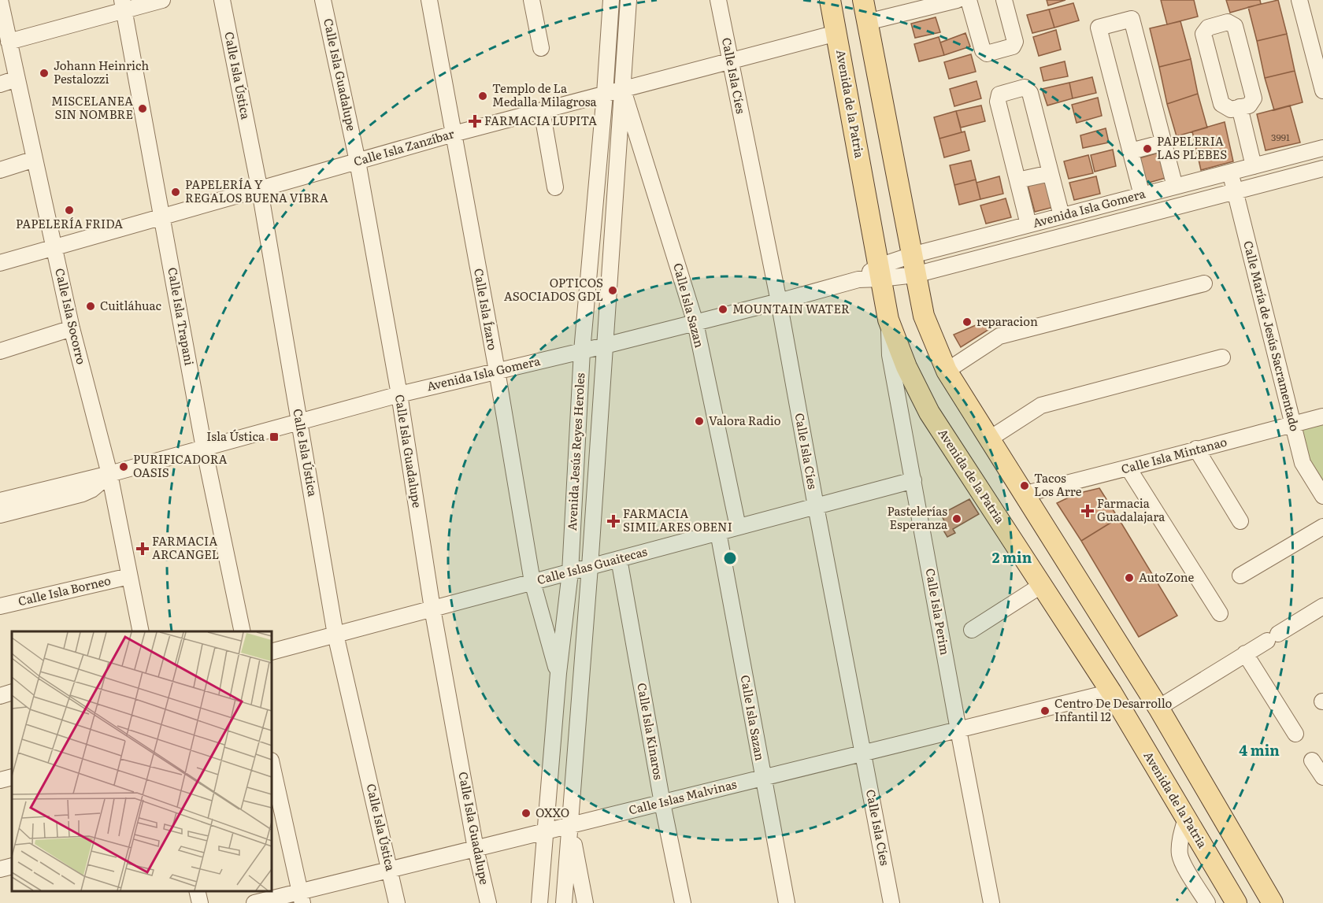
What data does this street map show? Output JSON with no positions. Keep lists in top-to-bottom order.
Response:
{
  "streets": {
    "main road": ["Avenida de la Patria"],
    "street": [
      "Calle Isla Guadalupe",
      "Calle Isla Ústica",
      "Calle Isla Cíes",
      "Calle Isla Zanzíbar",
      "Avenida Isla Gomera",
      "Calle Isla Sazan",
      "Calle Isla Ízaro",
      "Calle Isla Socorro",
      "Calle Isla Trapani",
      "Calle María de Jesús Sacramentado",
      "Avenida Jesús Reyes Heroles",
      "Calle Isla Mintanao",
      "Calle Islas Guaitecas",
      "Calle Isla Borneo",
      "Calle Isla Perim",
      "Calle Isla Kinaros",
      "Calle Islas Malvinas"
    ]
  },
  "crossings": [
    ["Calle Isla Guadalupe", "Calle Isla Zanzíbar"],
    ["Calle Isla Guadalupe", "Avenida Isla Gomera"],
    ["Calle Isla Guadalupe", "Calle Islas Guaitecas"],
    ["Calle Isla Guadalupe", "Calle Islas Malvinas"],
    ["Calle Isla Ústica", "Calle Isla Zanzíbar"],
    ["Calle Isla Ústica", "Avenida Isla Gomera"],
    ["Calle Isla Ústica", "Calle Islas Guaitecas"],
    ["Calle Isla Ústica", "Calle Islas Malvinas"],
    ["Calle Isla Cíes", "Calle Isla Zanzíbar"],
    ["Calle Isla Cíes", "Avenida Isla Gomera"],
    ["Calle Isla Cíes", "Calle Islas Guaitecas"],
    ["Calle Isla Cíes", "Calle Islas Malvinas"],
    ["Avenida de la Patria", "Calle Isla Zanzíbar"],
    ["Avenida de la Patria", "Avenida Isla Gomera"],
    ["Avenida de la Patria", "Calle Isla Perim"],
    ["Avenida de la Patria", "Calle Islas Malvinas"],
    ["Calle Isla Zanzíbar", "Calle Isla Sazan"],
    ["Calle Isla Zanzíbar", "Calle Isla Ízaro"],
    ["Calle Isla Zanzíbar", "Calle Isla Socorro"],
    ["Calle Isla Zanzíbar", "Calle Isla Trapani"],
    ["Calle Isla Zanzíbar", "Avenida Jesús Reyes Heroles"],
    ["Avenida Isla Gomera", "Calle Isla Sazan"],
    ["Avenida Isla Gomera", "Calle Isla Ízaro"],
    ["Avenida Isla Gomera", "Calle Isla Socorro"],
    ["Avenida Isla Gomera", "Calle Isla Trapani"],
    ["Avenida Isla Gomera", "Calle María de Jesús Sacramentado"],
    ["Avenida Isla Gomera", "Avenida Jesús Reyes Heroles"],
    ["Calle Isla Sazan", "Avenida Jesús Reyes Heroles"],
    ["Calle Isla Sazan", "Calle Islas Guaitecas"],
    ["Calle Isla Sazan", "Calle Islas Malvinas"],
    ["Calle Isla Ízaro", "Avenida Jesús Reyes Heroles"],
    ["Calle Isla Ízaro", "Calle Islas Guaitecas"],
    ["Calle Isla Socorro", "Calle Isla Borneo"],
    ["Calle María de Jesús Sacramentado", "Calle Isla Mintanao"],
    ["Avenida Jesús Reyes Heroles", "Calle Islas Guaitecas"],
    ["Avenida Jesús Reyes Heroles", "Calle Islas Malvinas"],
    ["Calle Islas Guaitecas", "Calle Isla Perim"],
    ["Calle Islas Guaitecas", "Calle Isla Kinaros"],
    ["Calle Isla Perim", "Calle Islas Malvinas"],
    ["Calle Isla Kinaros", "Calle Islas Malvinas"]
  ],
  "places": {
    "other": [
      "Johann Heinrich Pestalozzi",
      "Templo de La Medalla Milagrosa",
      "MISCELANEA SIN NOMBRE",
      "PAPELERIA LAS PLEBES",
      "PAPELERÍA Y REGALOS BUENA VIBRA",
      "PAPELERÍA FRIDA",
      "OPTICOS ASOCIADOS GDL",
      "Cuitláhuac",
      "MOUNTAIN WATER",
      "reparacion",
      "Valora Radio",
      "PURIFICADORA OASIS",
      "Tacos Los Arre",
      "Pastelerías Esperanza",
      "AutoZone",
      "Centro De Desarrollo Infantil 12",
      "OXXO"
    ],
    "health": [
      "FARMACIA LUPITA",
      "Farmacia Guadalajara",
      "FARMACIA SIMILARES OBENI",
      "FARMACIA ARCANGEL"
    ],
    "transit": ["Isla Ústica"]
  },
  "house_numbers": ["3991"],
  "rings": ["2 min", "4 min"]
}
